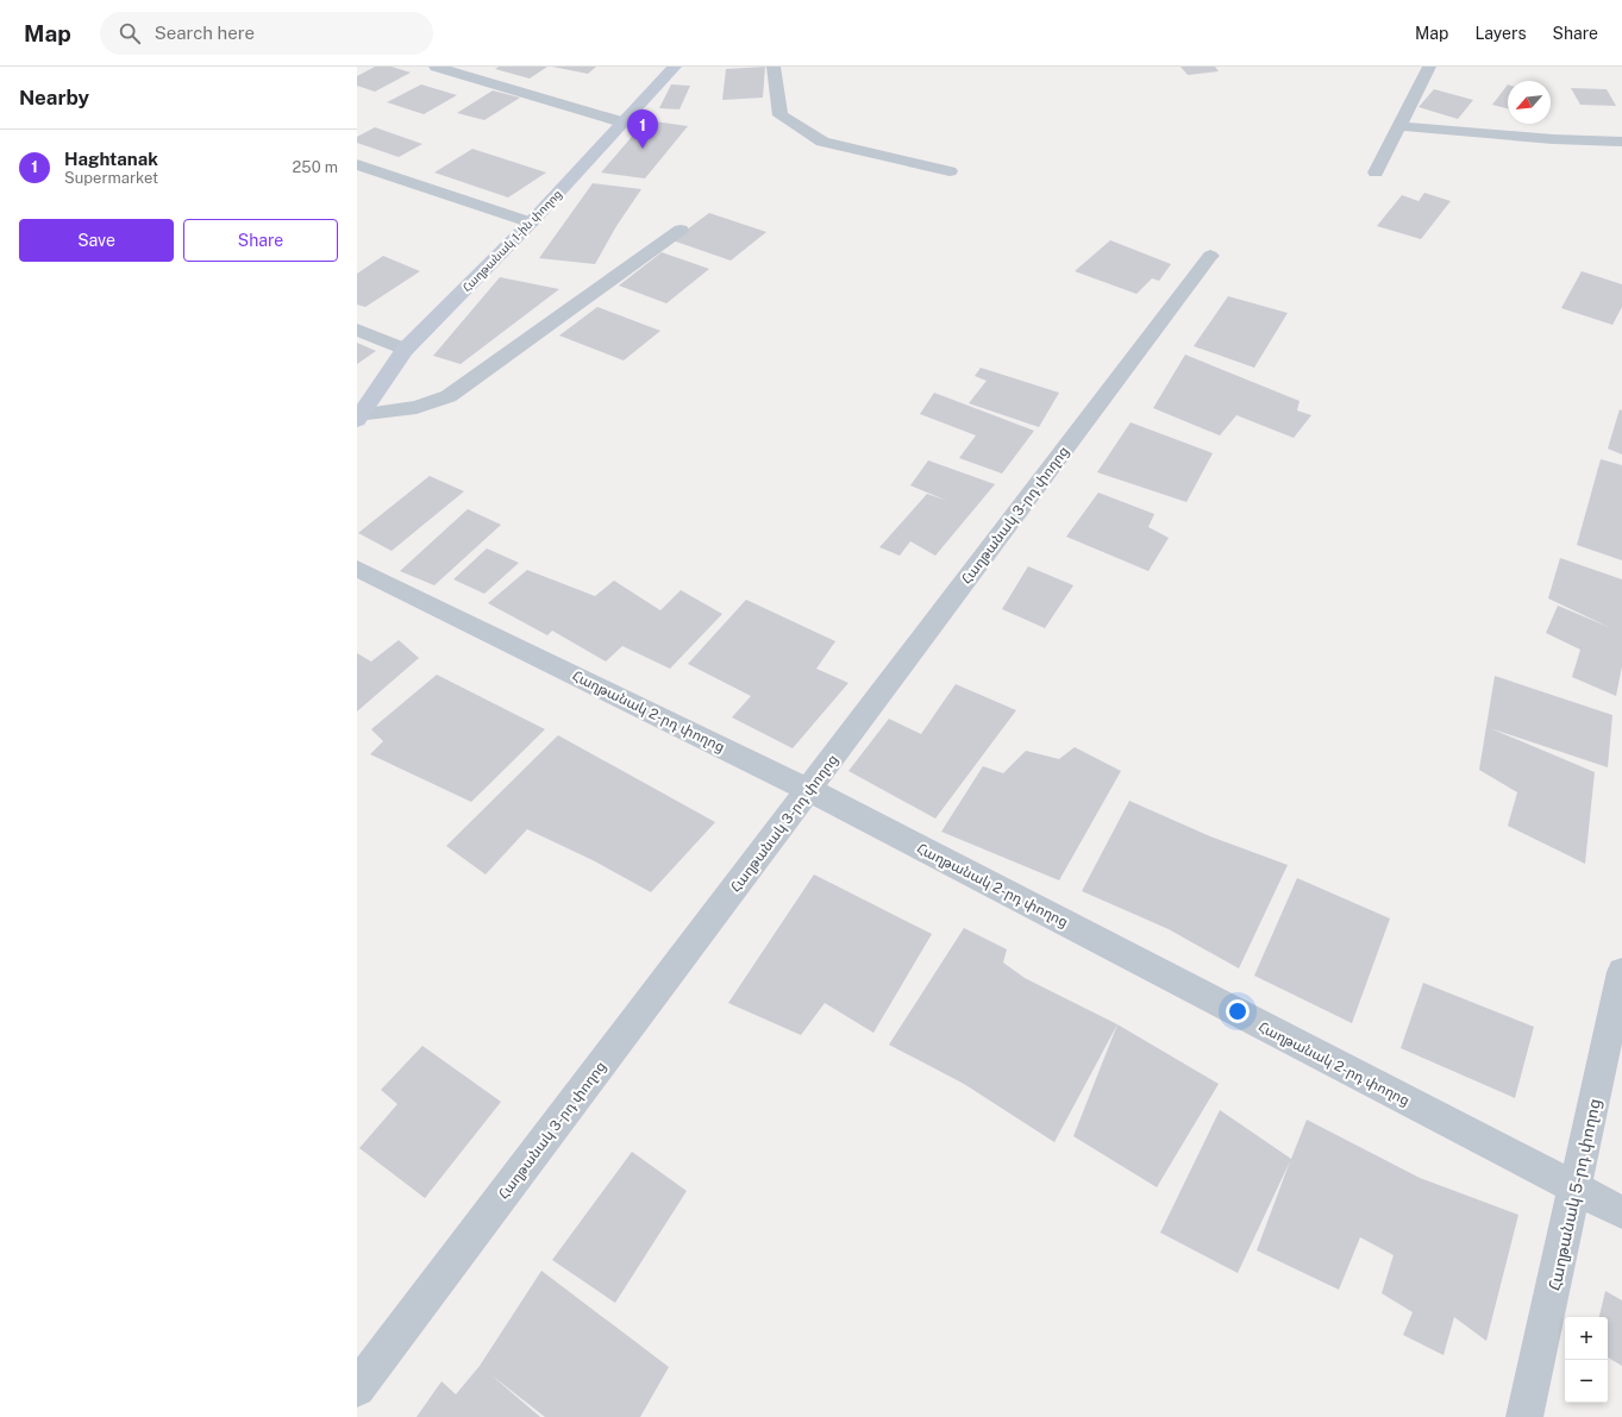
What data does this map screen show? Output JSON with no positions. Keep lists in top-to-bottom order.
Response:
{
  "streets": {
    "main road": ["Հաղթանակ 1-ին փողոց"],
    "street": ["Հաղթանակ 3-րդ փողոց", "Հաղթանակ 2-րդ փողոց", "Հաղթանակ 5-րդ փողոց"]
  },
  "crossings": [
    ["Հաղթանակ 3-րդ փողոց", "Հաղթանակ 2-րդ փողոց"],
    ["Հաղթանակ 2-րդ փողոց", "Հաղթանակ 5-րդ փողոց"]
  ],
  "north": "bottom left",
  "page": {
    "header": "Map",
    "search": "Search here",
    "nav": ["Map", "Layers", "Share"],
    "heading": "Nearby",
    "pins": "1",
    "list": [
      {
        "mark": "1",
        "name": "Haghtanak",
        "note": "Supermarket",
        "value": "250 m"
      }
    ],
    "buttons": ["Save", "Share"],
    "map_buttons": ["+", "−"]
  }
}
